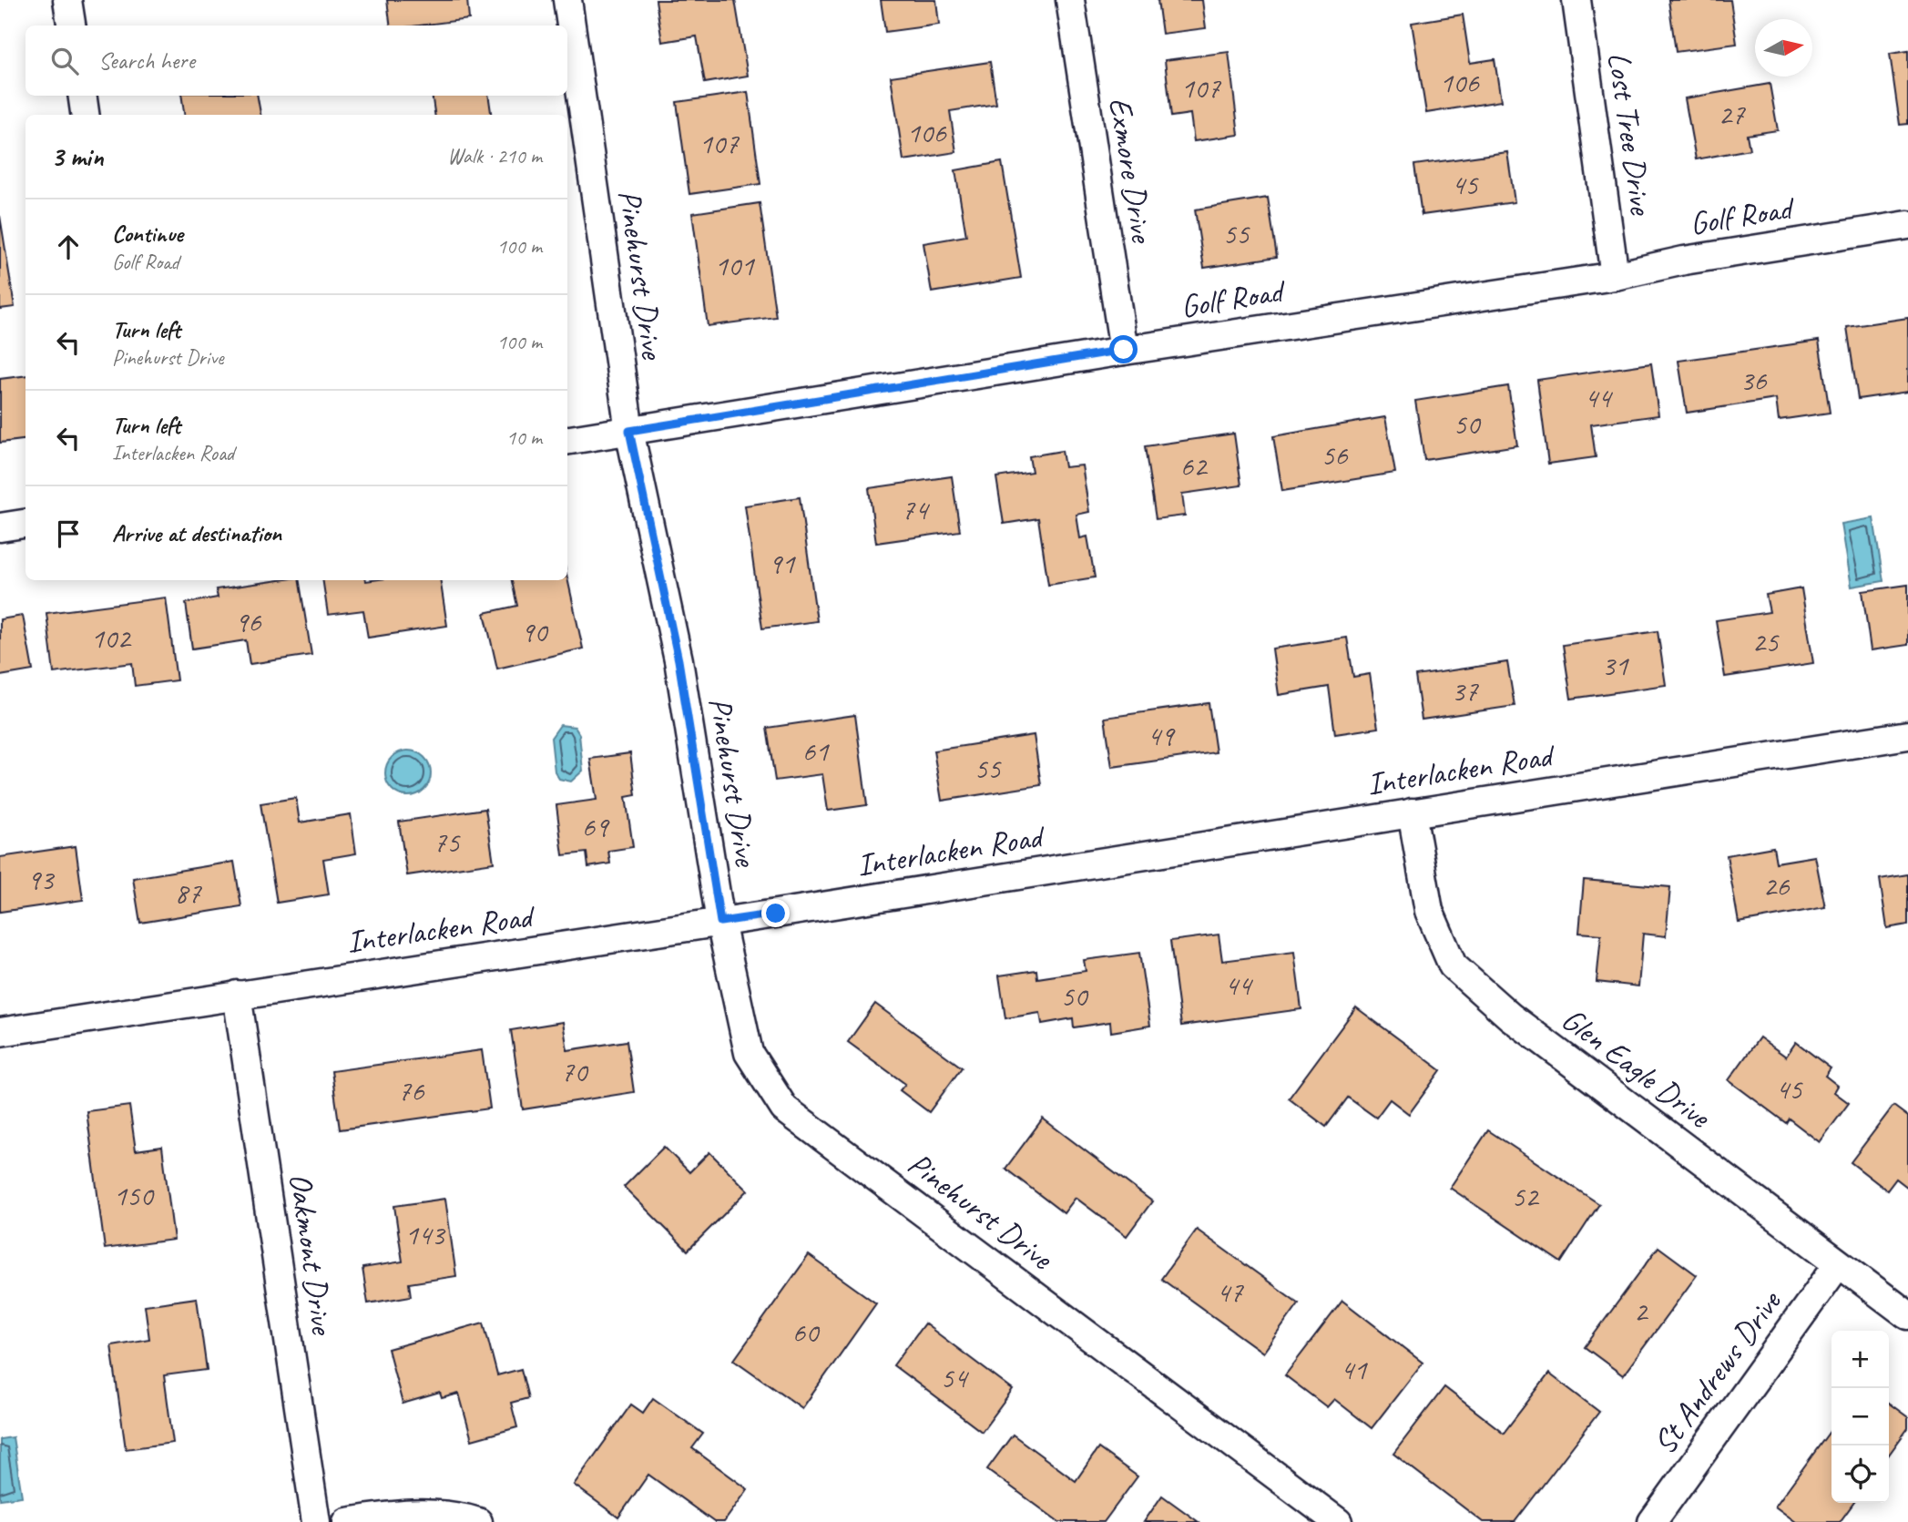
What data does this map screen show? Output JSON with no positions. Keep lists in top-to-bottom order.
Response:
{
  "streets": {
    "street": [
      "Lost Tree Drive",
      "Exmore Drive",
      "Golf Road",
      "Pinehurst Drive",
      "Interlacken Road",
      "Glen Eagle Drive",
      "Oakmont Drive",
      "St Andrews Drive"
    ]
  },
  "crossings": [
    ["Lost Tree Drive", "Golf Road"],
    ["Exmore Drive", "Golf Road"],
    ["Golf Road", "Pinehurst Drive"],
    ["Pinehurst Drive", "Interlacken Road"],
    ["Interlacken Road", "Glen Eagle Drive"],
    ["Interlacken Road", "Oakmont Drive"],
    ["Glen Eagle Drive", "St Andrews Drive"]
  ],
  "house_numbers": [
    "106",
    "107",
    "27",
    "106",
    "107",
    "45",
    "55",
    "101",
    "36",
    "44",
    "50",
    "56",
    "62",
    "74",
    "91",
    "96",
    "90",
    "102",
    "25",
    "31",
    "37",
    "49",
    "61",
    "55",
    "69",
    "75",
    "93",
    "26",
    "87",
    "44",
    "50",
    "70",
    "45",
    "76",
    "150",
    "52",
    "143",
    "47",
    "2",
    "60",
    "41",
    "54"
  ],
  "north": "right",
  "page": {
    "search": "Search here",
    "heading": ["3 min", "Walk · 210 m"],
    "list": [
      ["Continue", "Golf Road", "100 m"],
      ["Turn left", "Pinehurst Drive", "100 m"],
      ["Turn left", "Interlacken Road", "10 m"],
      "Arrive at destination"
    ],
    "map_buttons": ["+", "−"]
  }
}
